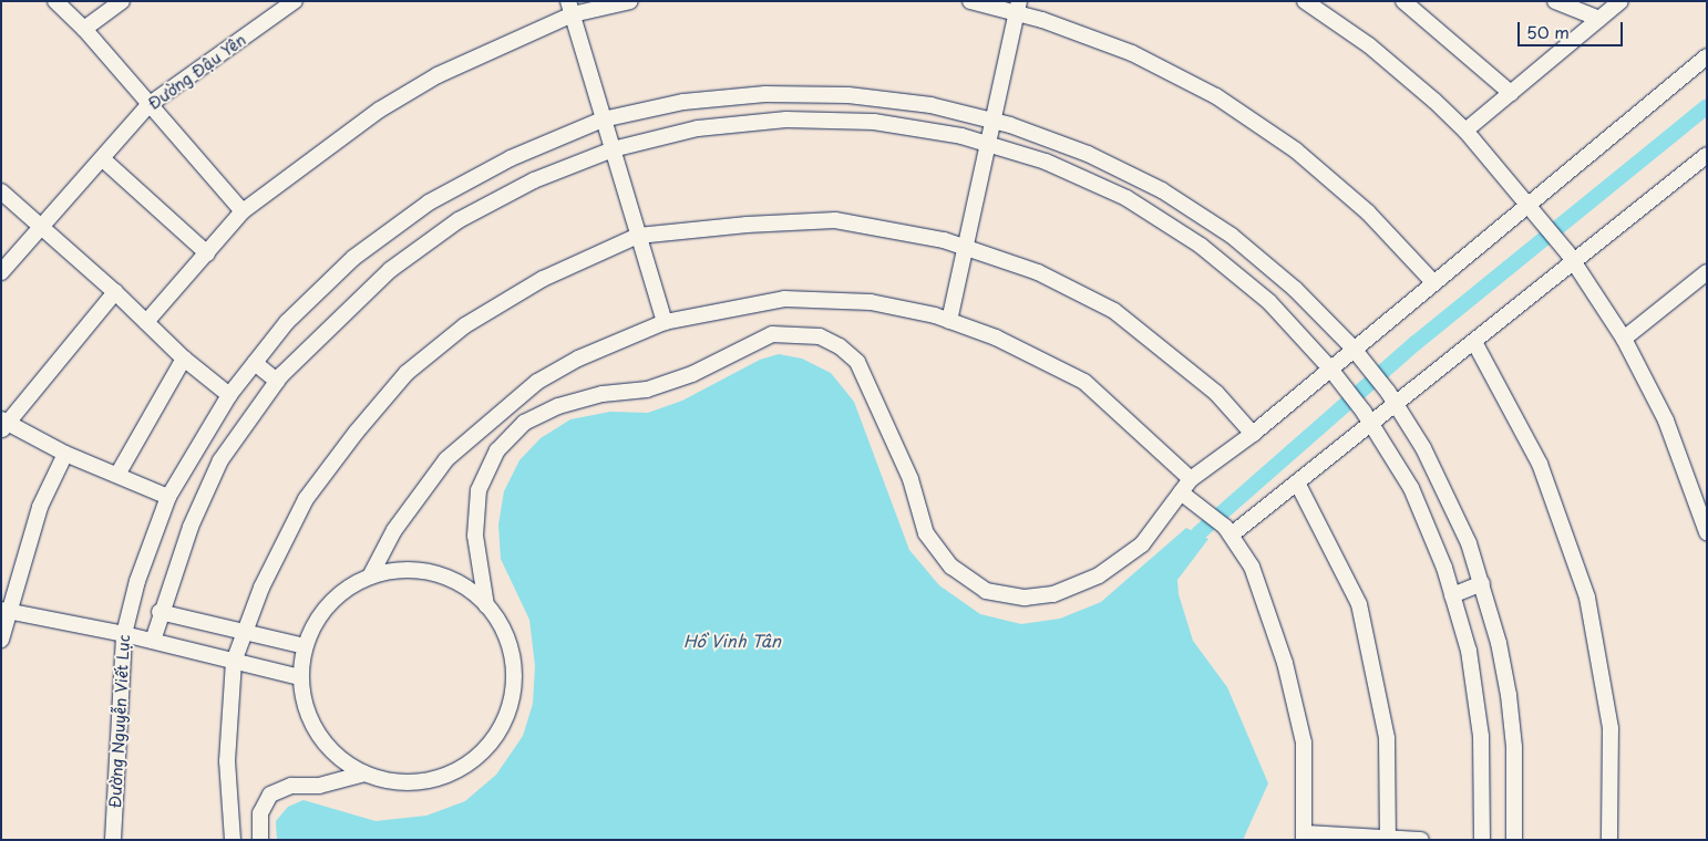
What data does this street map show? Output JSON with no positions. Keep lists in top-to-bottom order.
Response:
{
  "streets": {
    "street": ["Đường Đậu Yên", "Đường Nguyễn Viết Lục"]
  },
  "water": ["Hồ Vinh Tân"],
  "scale_bar": "50 m"
}
